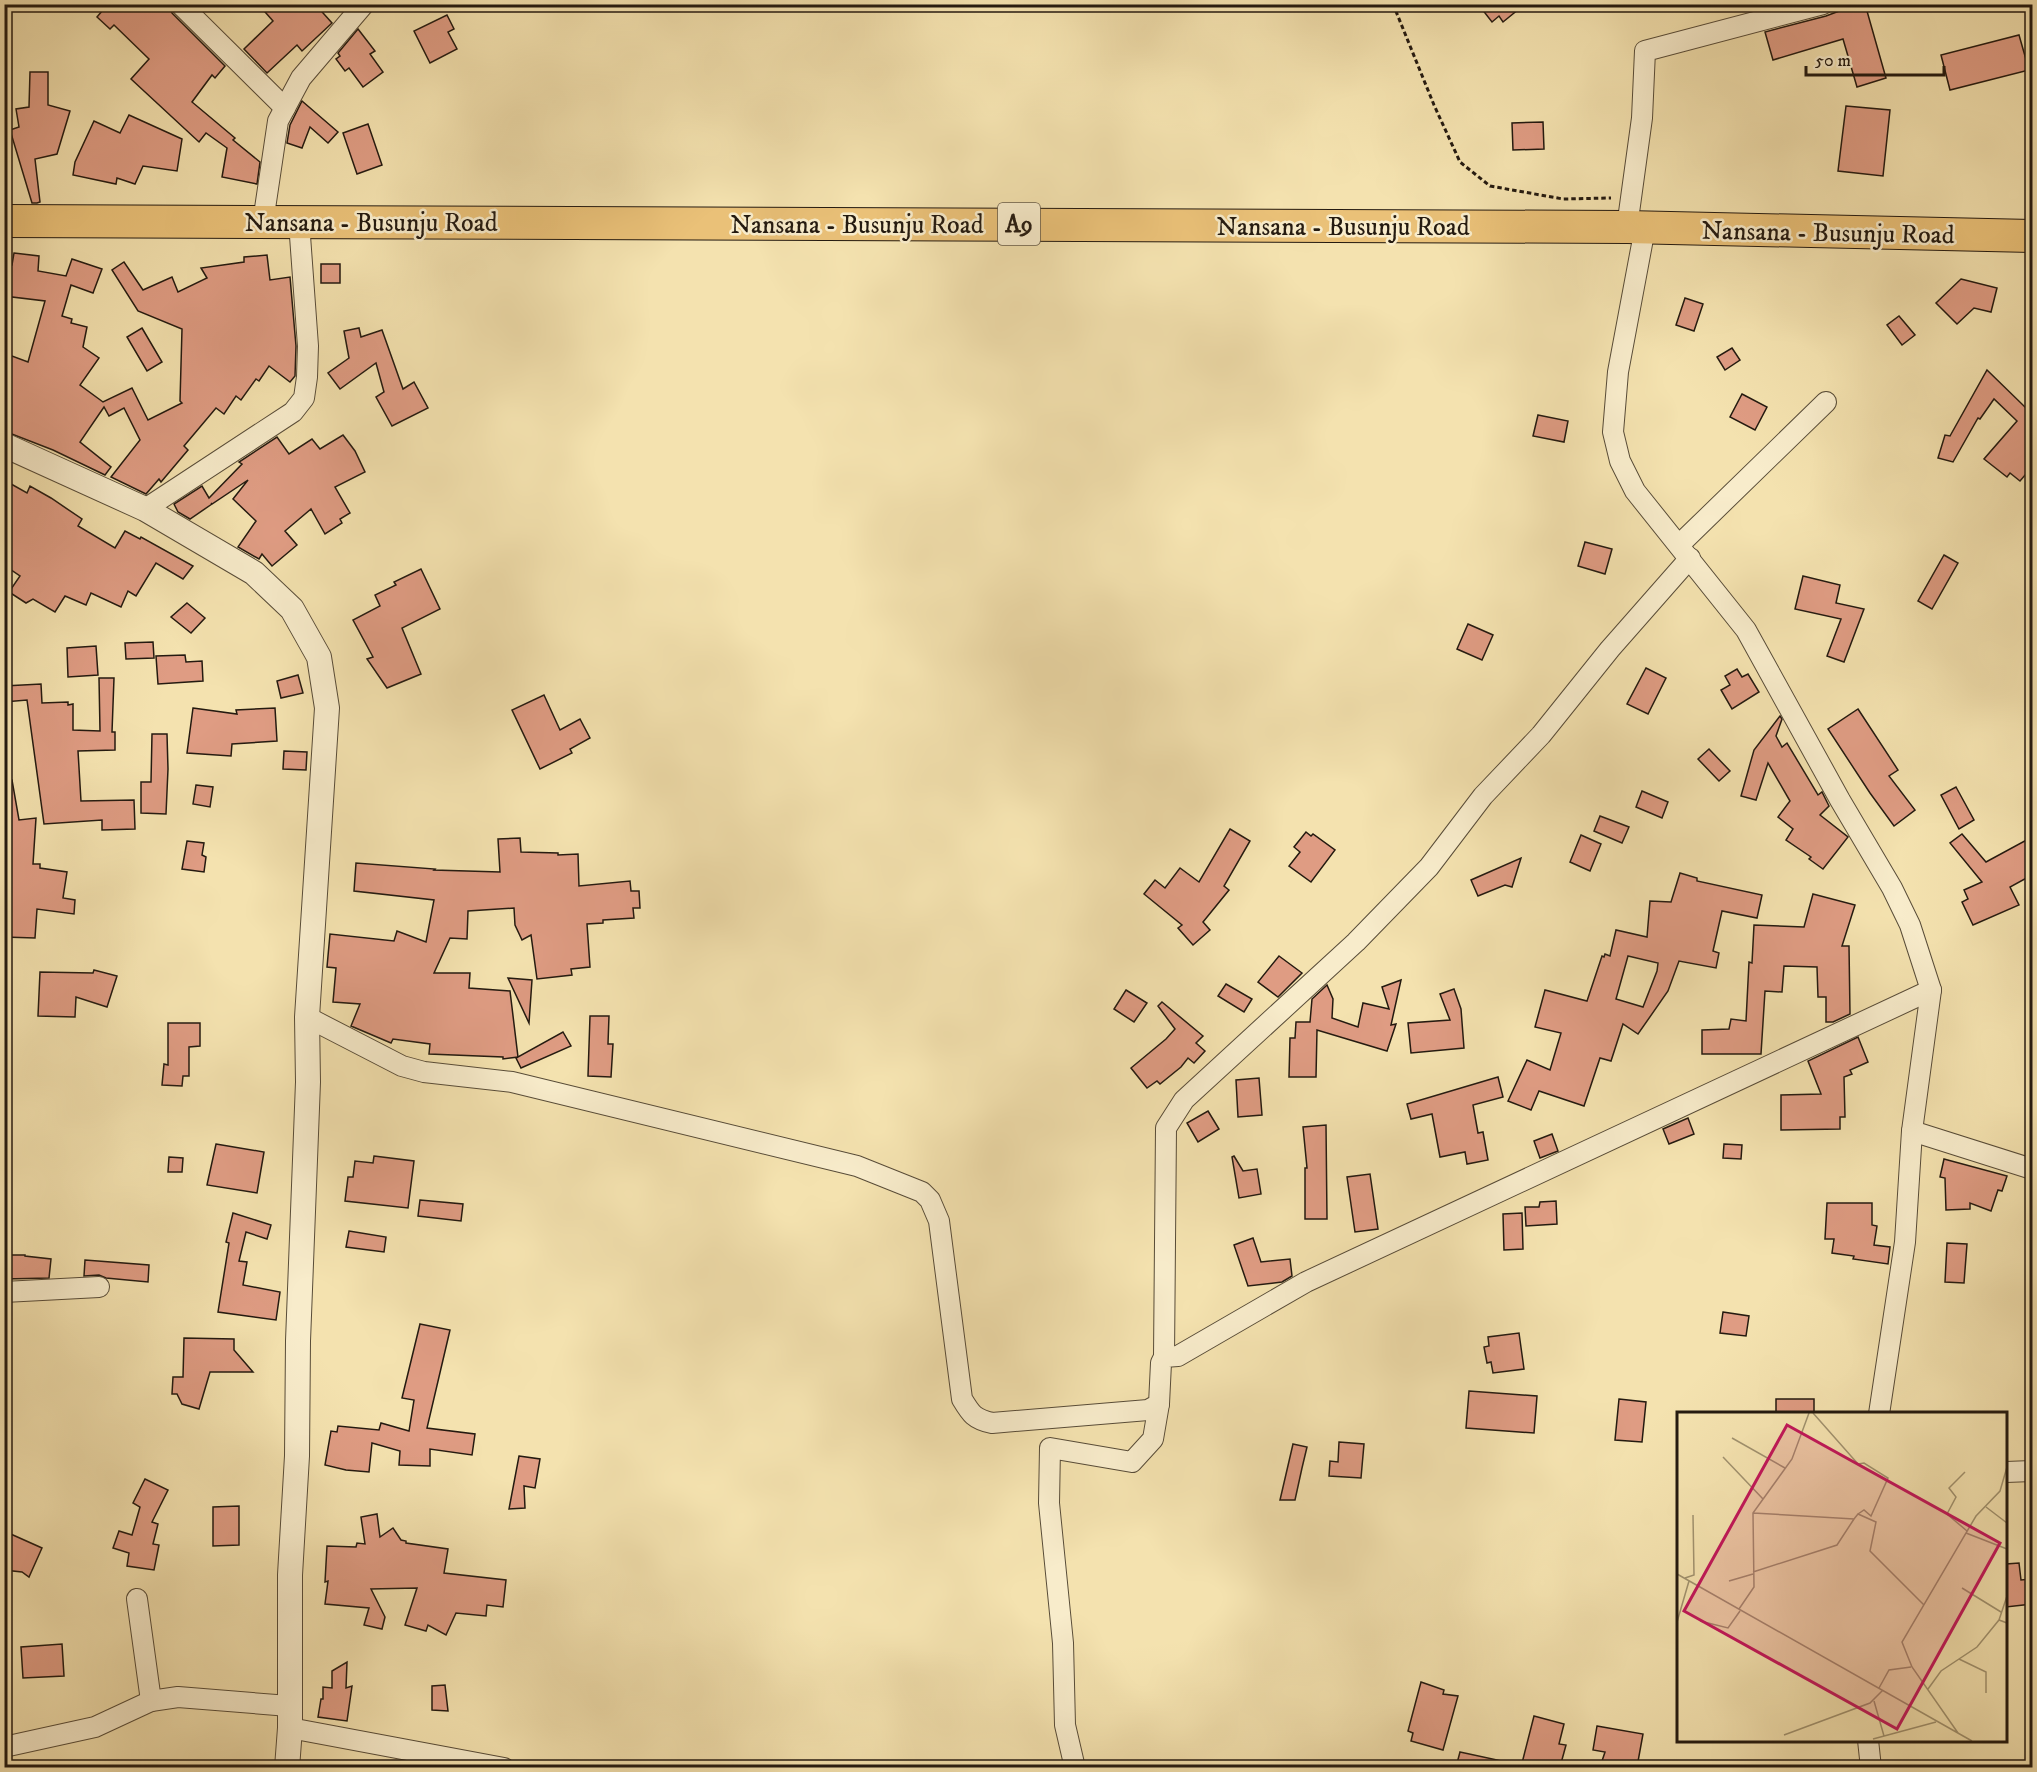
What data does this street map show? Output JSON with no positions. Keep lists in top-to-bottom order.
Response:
{
  "streets": {
    "main road": ["Nansana - Busunju Road", "A9"]
  },
  "scale_bar": "50 m"
}
